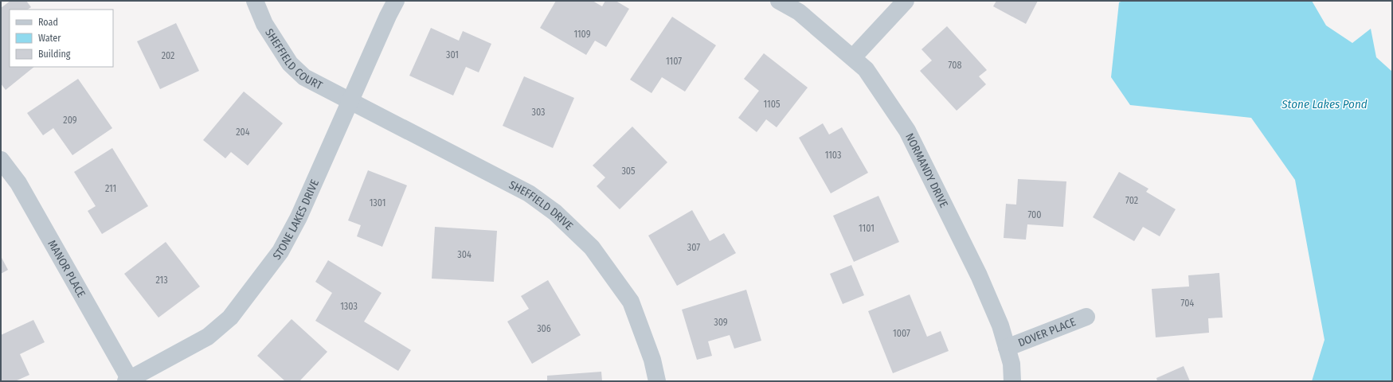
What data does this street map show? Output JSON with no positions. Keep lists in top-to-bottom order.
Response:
{
  "streets": {
    "street": [
      "SHEFFIELD COURT",
      "NORMANDY DRIVE",
      "SHEFFIELD DRIVE",
      "STONE LAKES DRIVE",
      "MANOR PLACE",
      "DOVER PLACE"
    ]
  },
  "crossings": [
    ["SHEFFIELD COURT", "SHEFFIELD DRIVE"],
    ["SHEFFIELD COURT", "STONE LAKES DRIVE"],
    ["NORMANDY DRIVE", "DOVER PLACE"],
    ["SHEFFIELD DRIVE", "STONE LAKES DRIVE"],
    ["STONE LAKES DRIVE", "MANOR PLACE"]
  ],
  "water": ["Stone Lakes Pond"],
  "house_numbers": [
    "1109",
    "301",
    "202",
    "1107",
    "708",
    "1105",
    "303",
    "209",
    "204",
    "1103",
    "305",
    "211",
    "702",
    "1301",
    "700",
    "1101",
    "307",
    "304",
    "213",
    "704",
    "1303",
    "309",
    "306",
    "1007"
  ],
  "legend": ["Road", "Water", "Building"]
}
